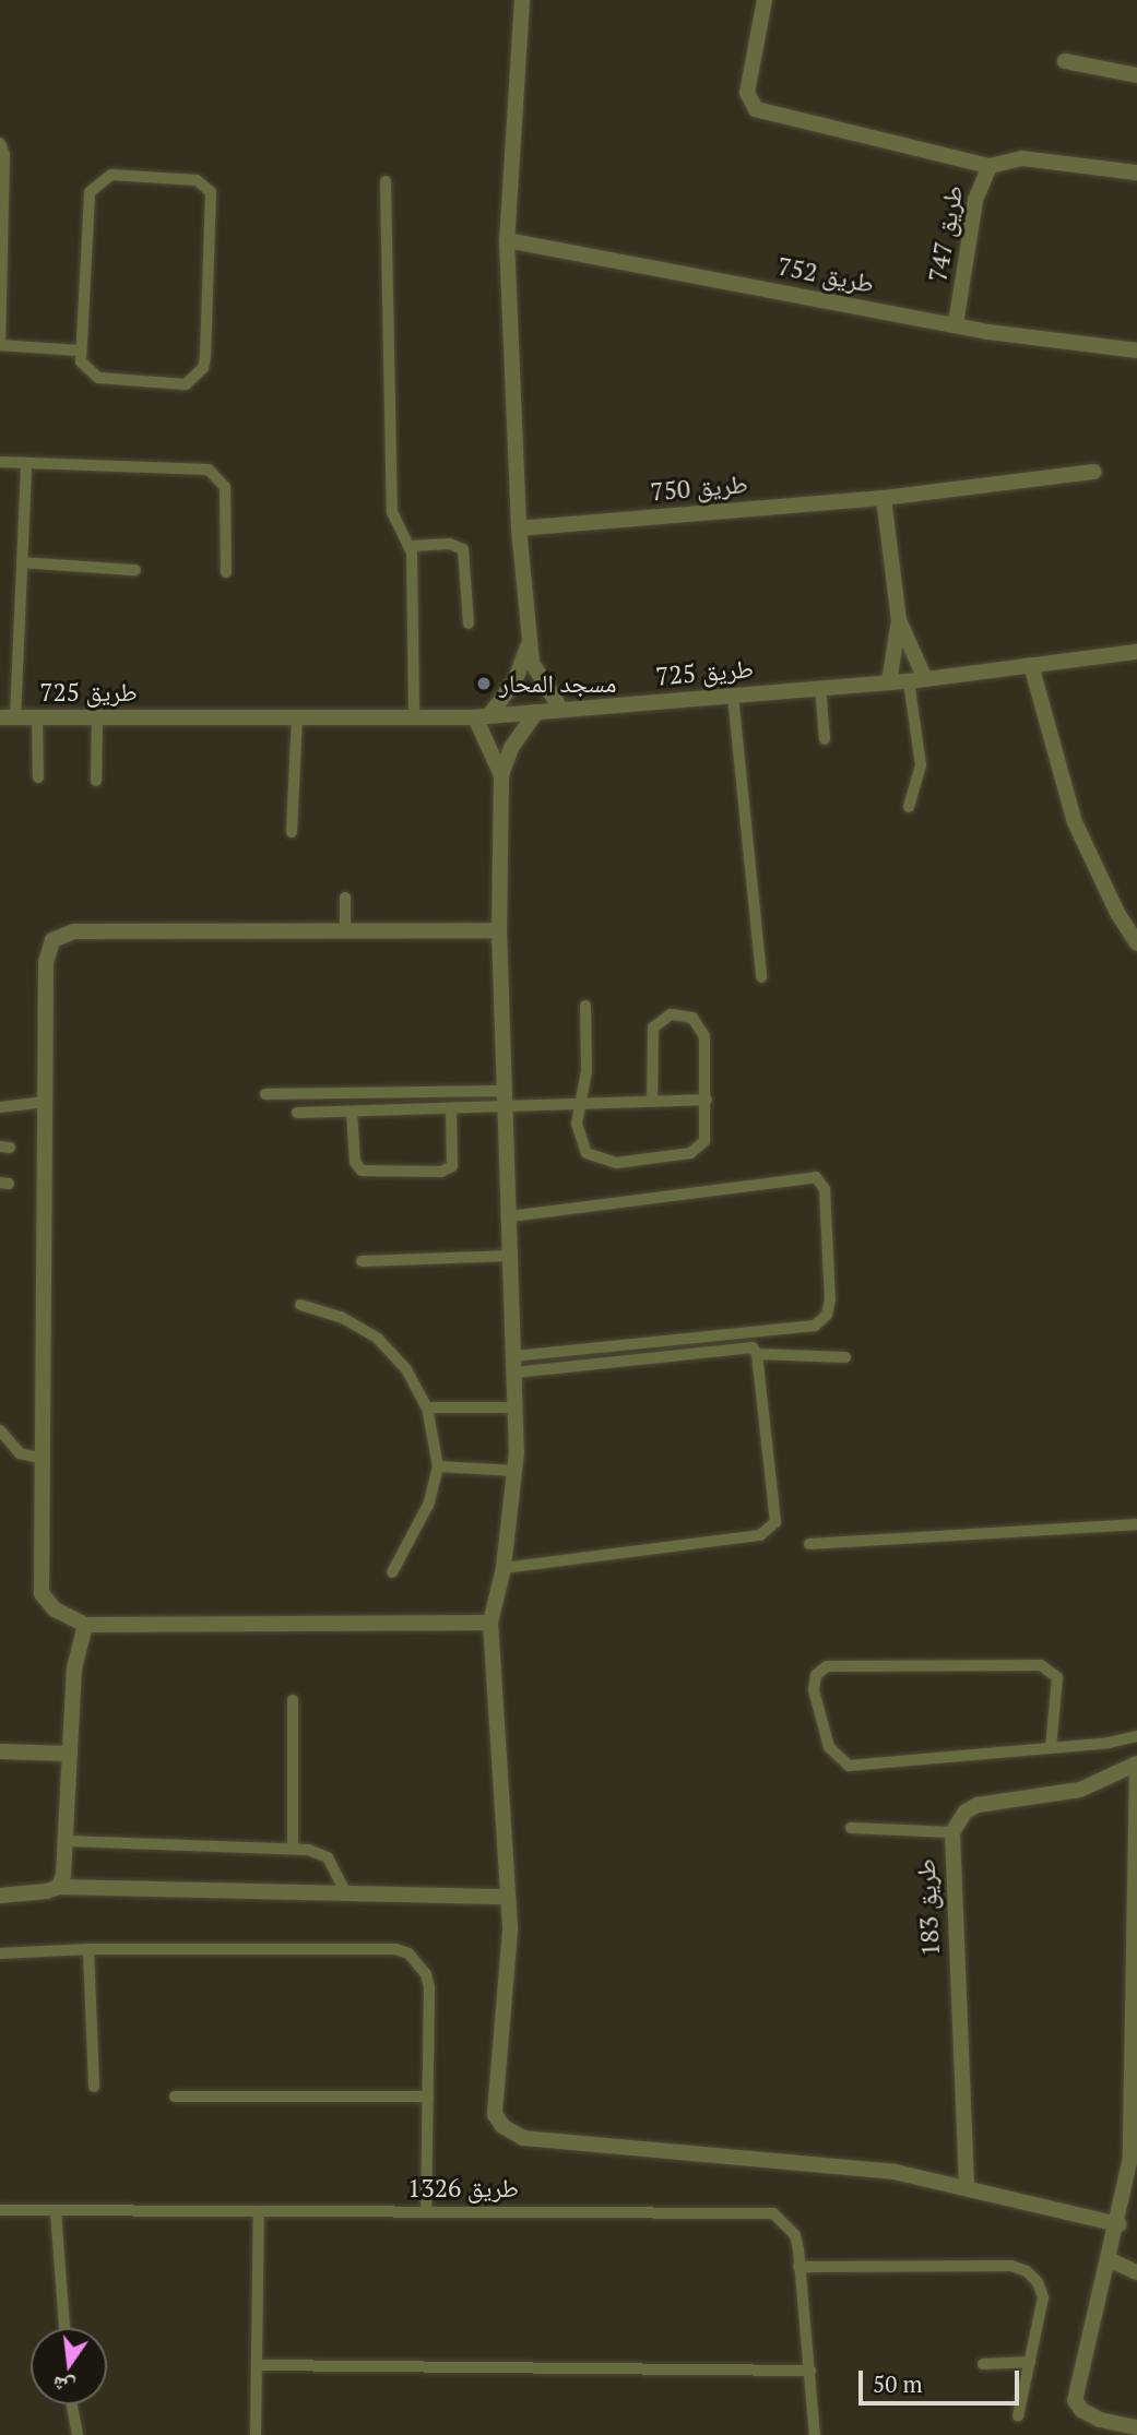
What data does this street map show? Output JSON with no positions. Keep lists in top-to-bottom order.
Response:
{
  "streets": {
    "street": [
      "طريق 747",
      "طريق 752",
      "طريق 750",
      "طريق 725",
      "طريق 183"
    ],
    "lane": ["طريق 1326"]
  },
  "crossings": [
    ["طريق 747", "طريق 752"]
  ],
  "places": ["مسجد المحار"],
  "scale_bar": "50 m",
  "north": "bottom"
}
